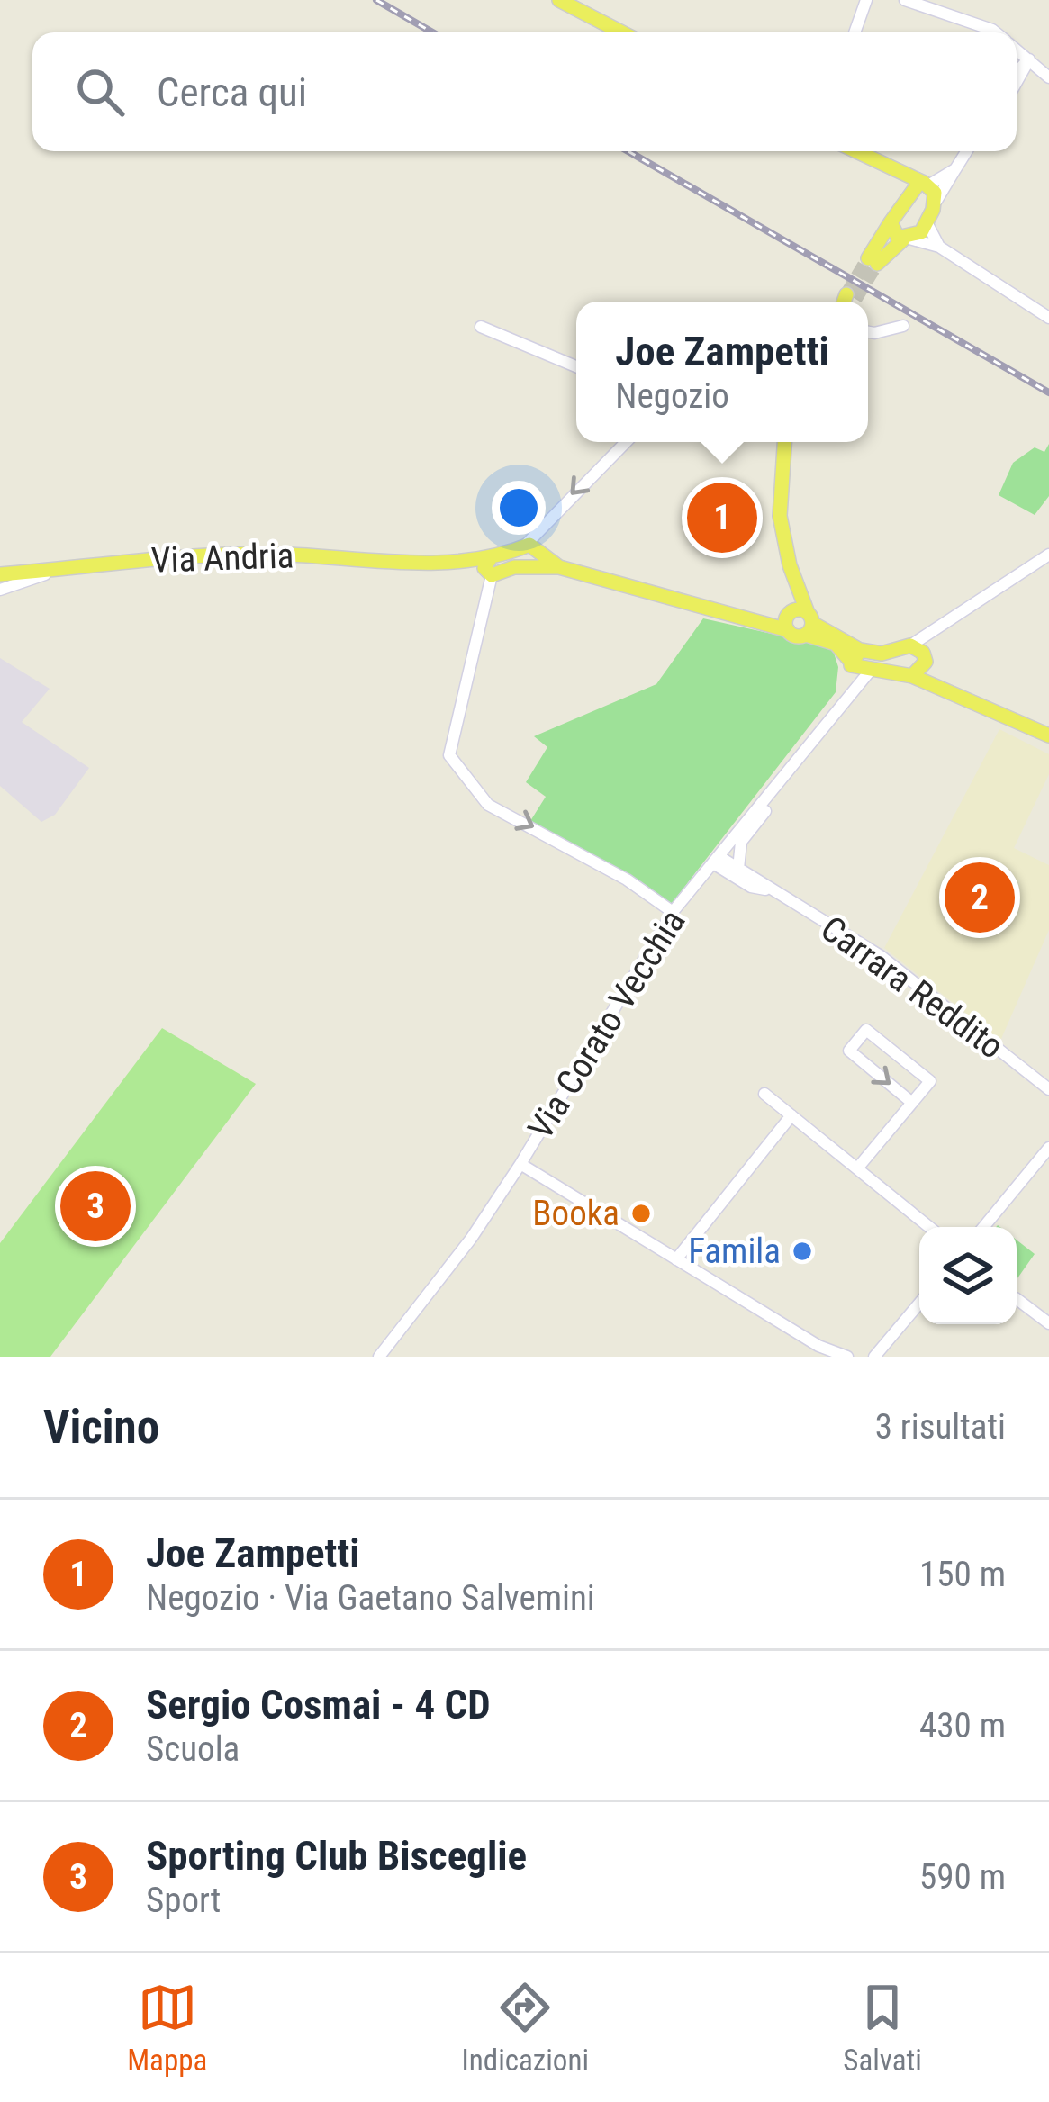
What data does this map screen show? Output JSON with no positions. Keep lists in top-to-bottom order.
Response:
{
  "streets": {
    "main road": ["Via Andria"],
    "street": ["Carrara Reddito", "Via Corato Vecchia"]
  },
  "crossings": [
    ["Carrara Reddito", "Via Corato Vecchia"]
  ],
  "places": ["Booka", "Famila"],
  "page": {
    "search": "Cerca qui",
    "popup": ["Joe Zampetti", "Negozio"],
    "pins": ["1", "2", "3"],
    "heading": ["Vicino", "3 risultati"],
    "list": [
      {
        "mark": "1",
        "name": "Joe Zampetti",
        "note": "Negozio · Via Gaetano Salvemini",
        "value": "150 m"
      },
      {
        "mark": "2",
        "name": "Sergio Cosmai - 4 CD",
        "note": "Scuola",
        "value": "430 m"
      },
      {
        "mark": "3",
        "name": "Sporting Club Bisceglie",
        "note": "Sport",
        "value": "590 m"
      }
    ],
    "nav": ["Mappa", "Indicazioni", "Salvati"]
  }
}
